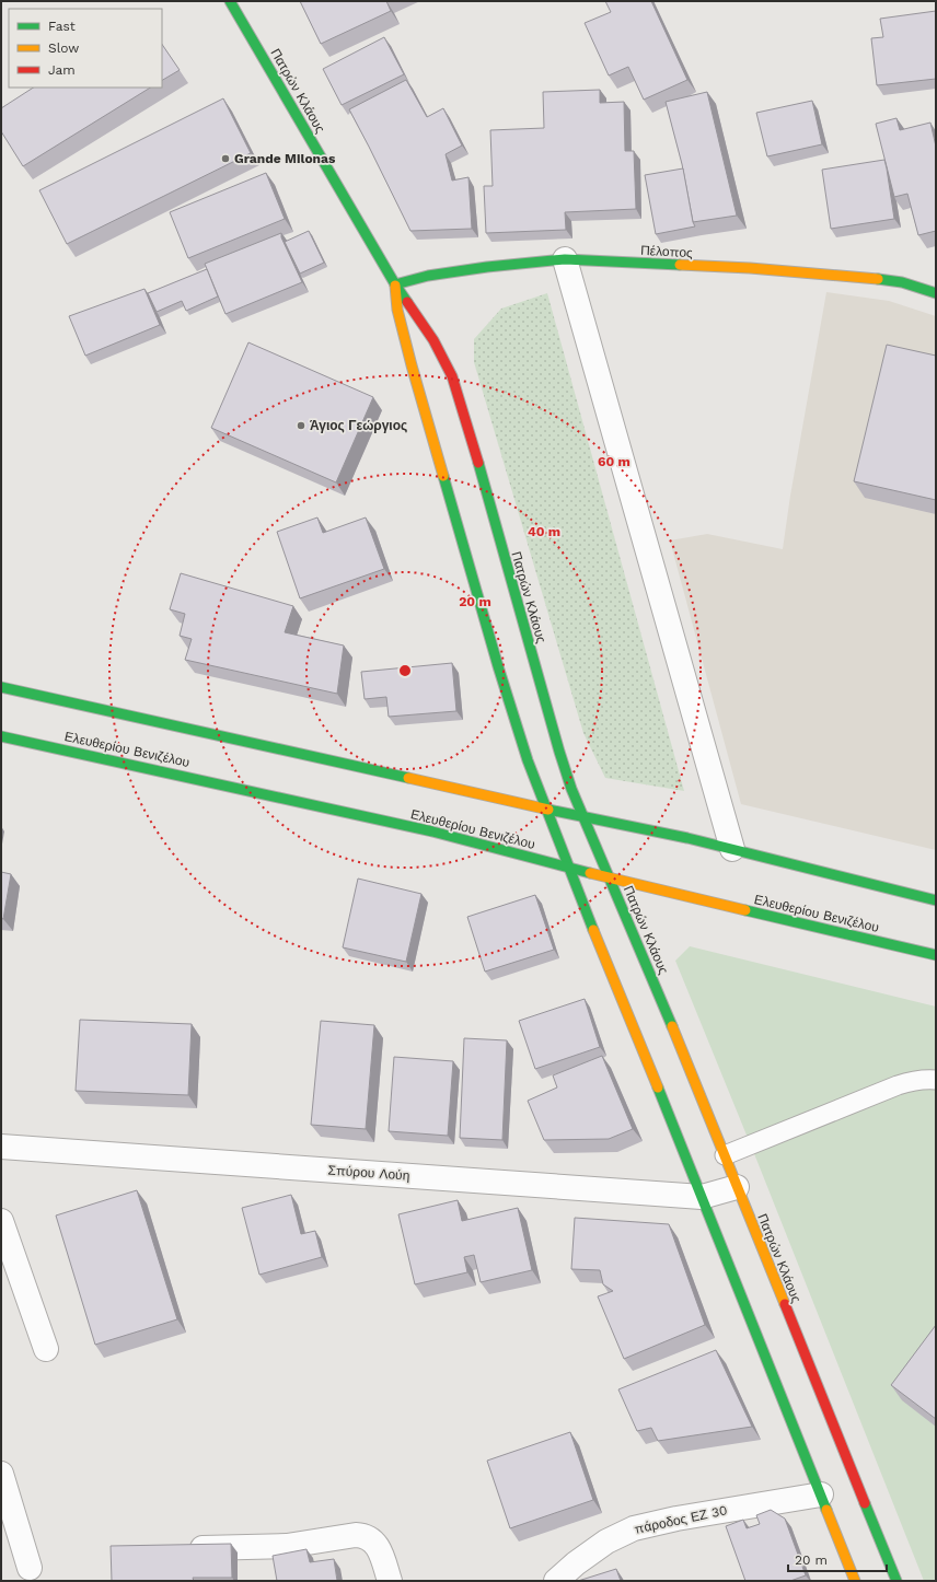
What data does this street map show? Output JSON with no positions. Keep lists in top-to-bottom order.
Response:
{
  "streets": {
    "main road": ["Πατρών Κλάους", "Πέλοπος", "Ελευθερίου Βενιζέλου"],
    "street": ["Σπύρου Λούη", "πάροδος ΕΖ 30"]
  },
  "crossings": [
    ["Πατρών Κλάους", "Πέλοπος"],
    ["Πατρών Κλάους", "Ελευθερίου Βενιζέλου"],
    ["Πατρών Κλάους", "Σπύρου Λούη"],
    ["Πατρών Κλάους", "πάροδος ΕΖ 30"]
  ],
  "places": ["Grande Milonas", "Άγιος Γεώργιος"],
  "legend": ["Fast", "Slow", "Jam"],
  "scale_bar": "20 m",
  "rings": ["60 m", "40 m", "20 m"]
}
